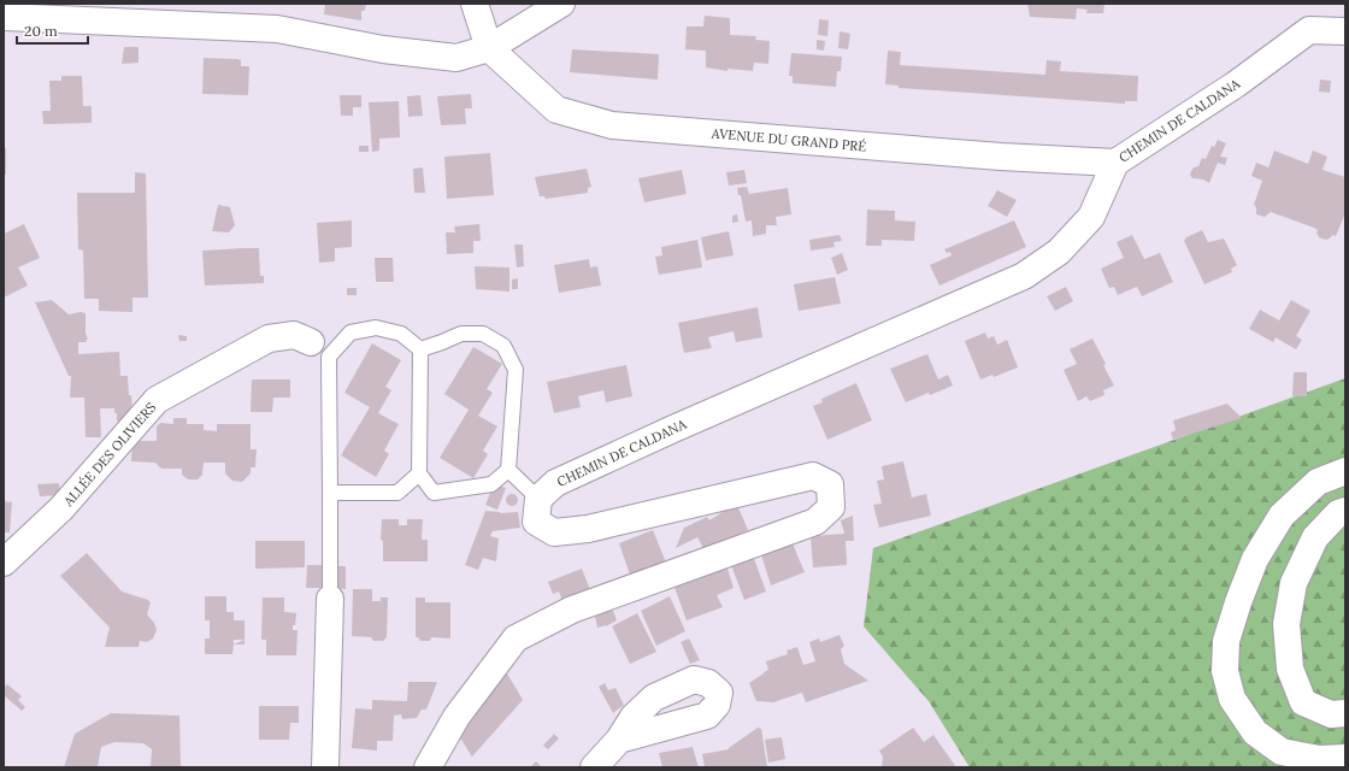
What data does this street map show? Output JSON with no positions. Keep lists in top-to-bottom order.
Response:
{
  "streets": {
    "street": ["CHEMIN DE CALDANA", "AVENUE DU GRAND PRÉ", "ALLÉE DES OLIVIERS"]
  },
  "crossings": [
    ["CHEMIN DE CALDANA", "AVENUE DU GRAND PRÉ"]
  ],
  "scale_bar": "20 m"
}
